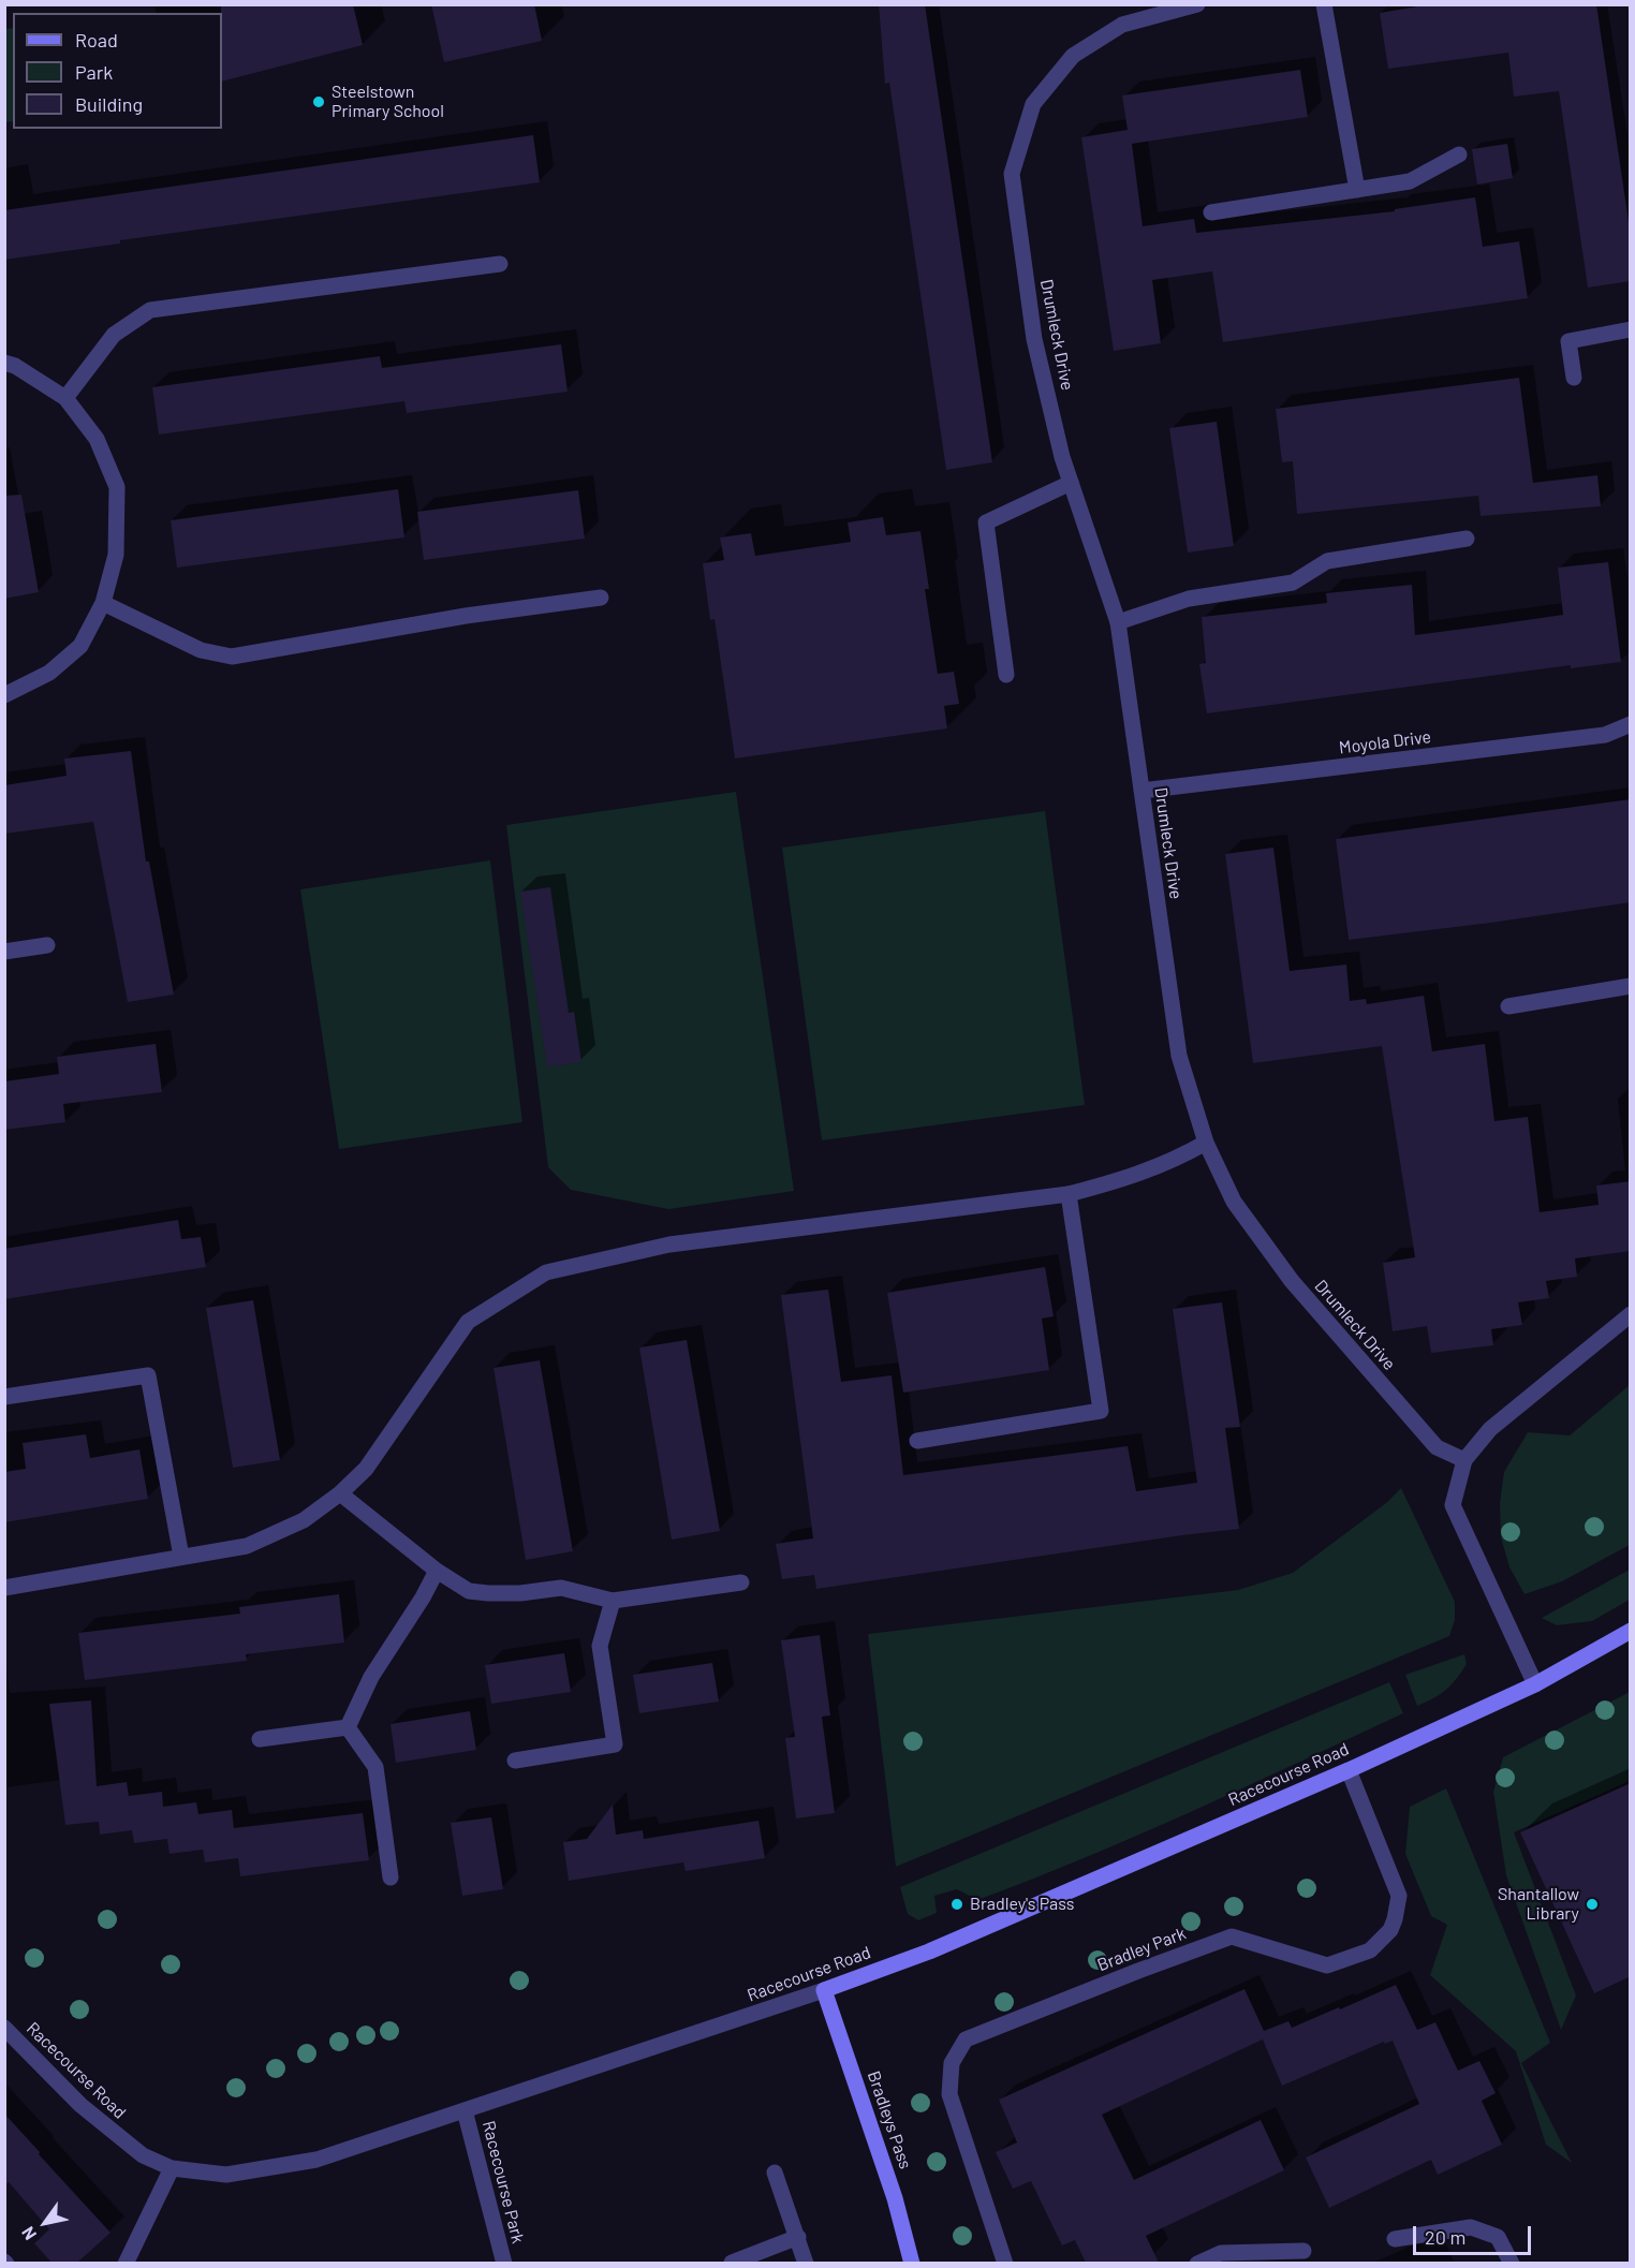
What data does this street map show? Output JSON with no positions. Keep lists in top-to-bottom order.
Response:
{
  "streets": {
    "main road": ["Racecourse Road", "Bradleys Pass"],
    "street": [
      "Drumleck Drive",
      "Moyola Drive",
      "Bradley Park",
      "Racecourse Park"
    ]
  },
  "crossings": [
    ["Drumleck Drive", "Moyola Drive"],
    ["Racecourse Road", "Bradley Park"],
    ["Racecourse Road", "Bradleys Pass"],
    ["Racecourse Road", "Racecourse Park"]
  ],
  "places": ["Steelstown Primary School", "Bradley's Pass", "Shantallow Library"],
  "legend": ["Road", "Park", "Building"],
  "scale_bar": "20 m",
  "north": "bottom left"
}
